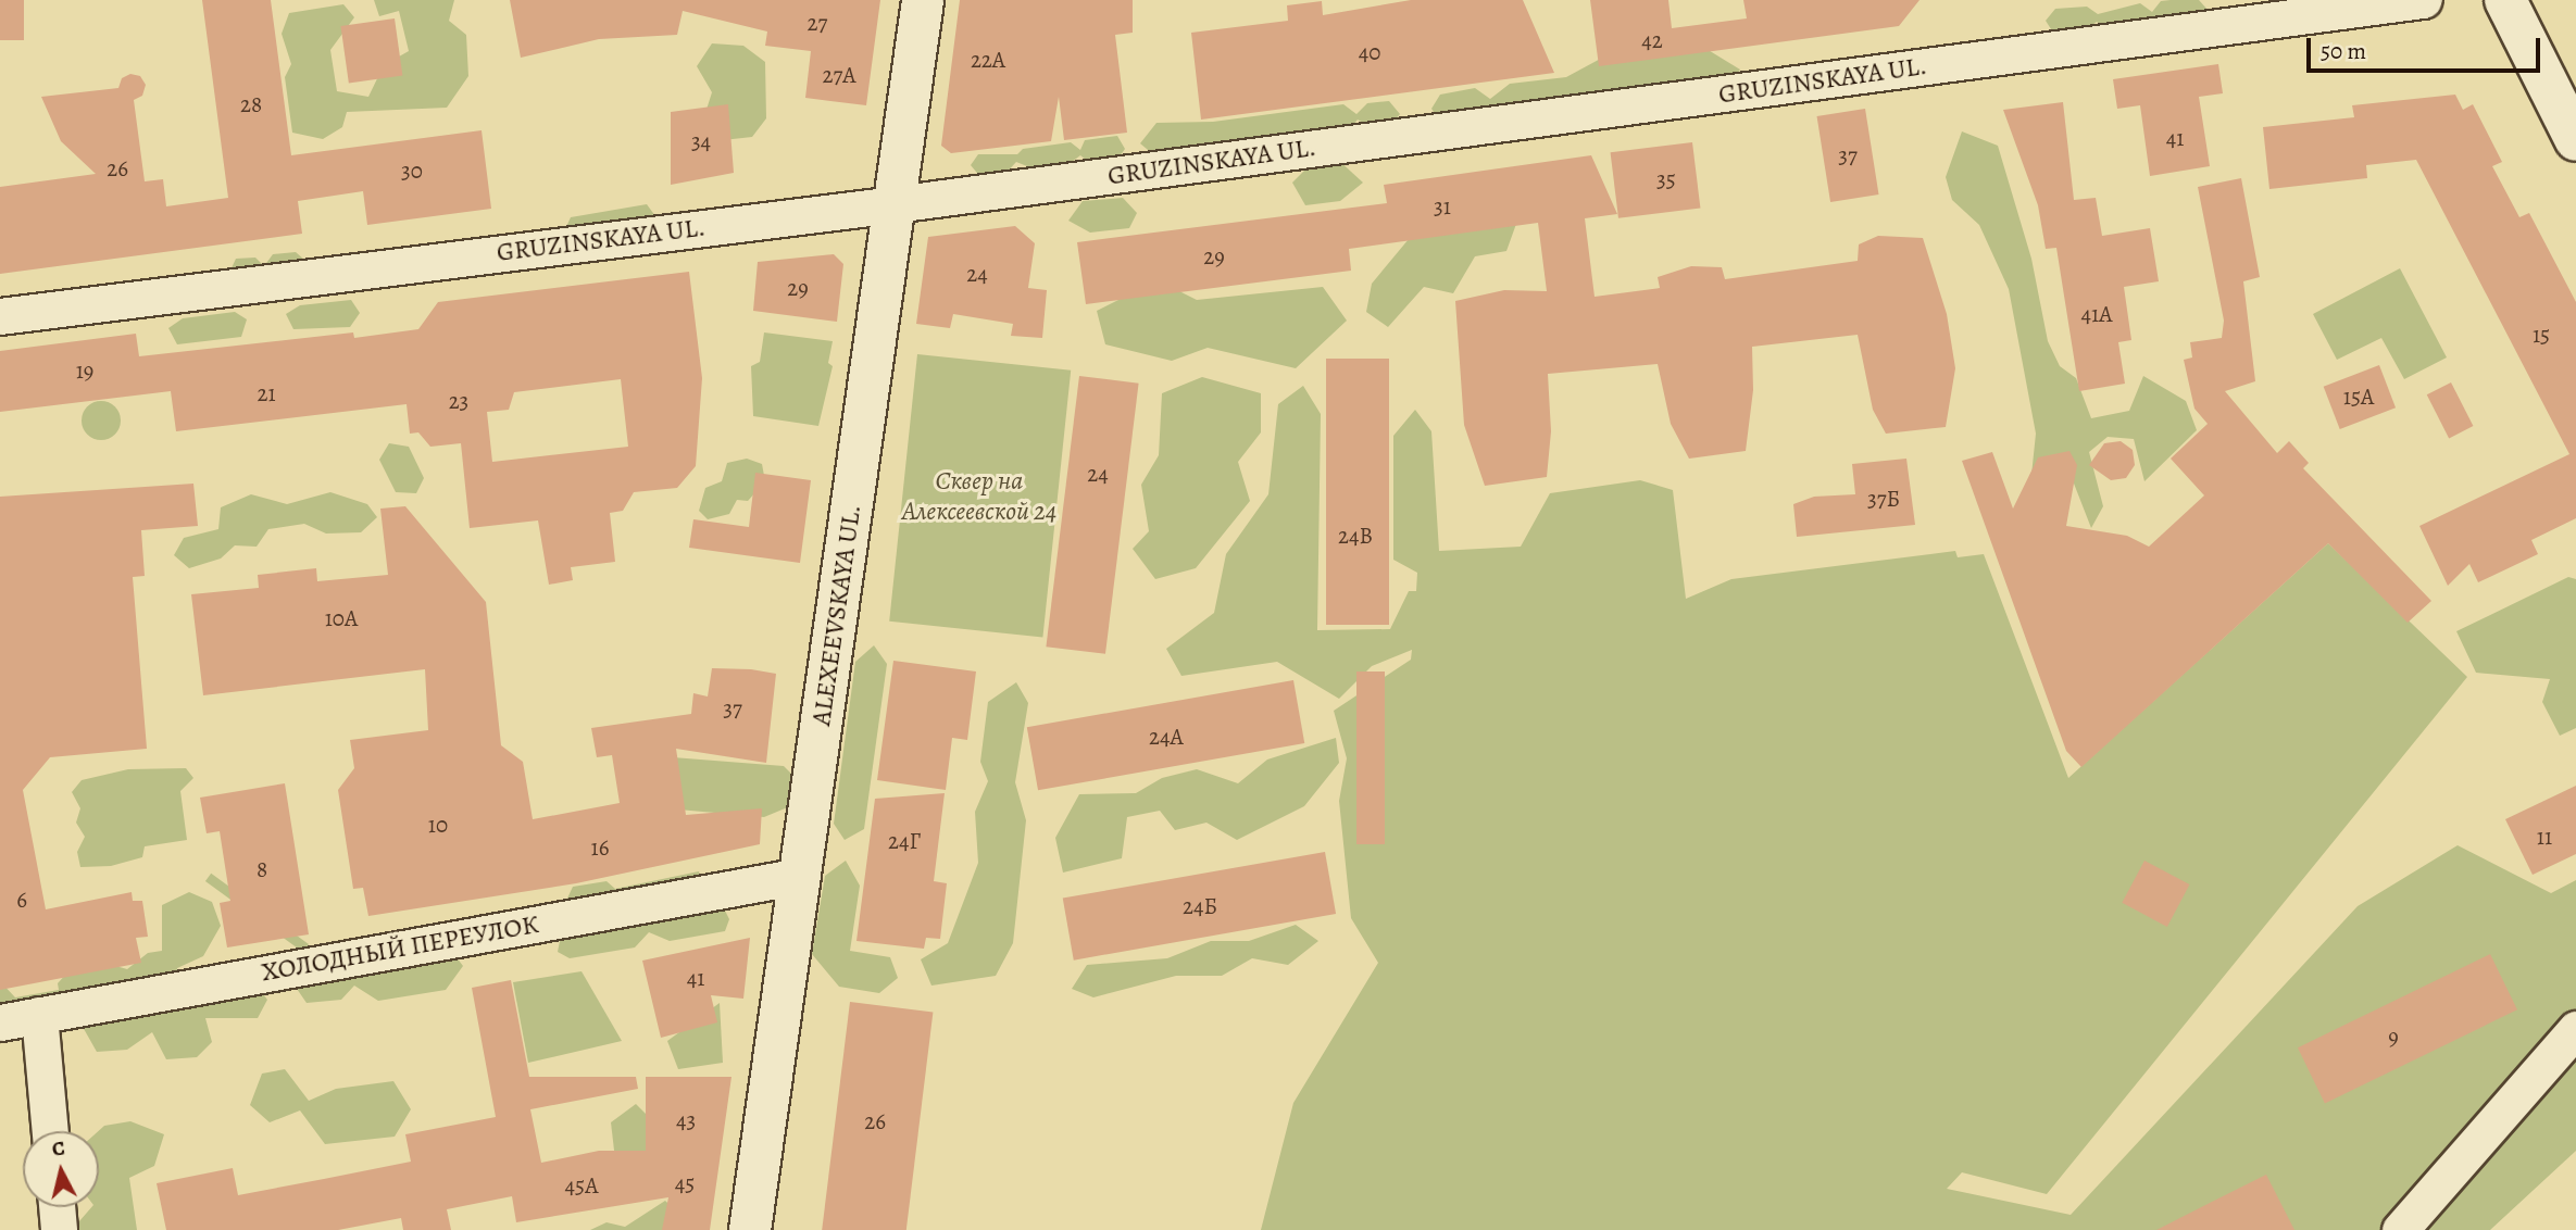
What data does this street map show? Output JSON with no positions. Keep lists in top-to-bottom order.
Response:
{
  "streets": {
    "street": ["GRUZINSKAYA UL.", "ALEXEEVSKAYA UL.", "ХОЛОДНЫЙ ПЕРЕУЛОК"]
  },
  "crossings": [
    ["GRUZINSKAYA UL.", "ALEXEEVSKAYA UL."],
    ["ALEXEEVSKAYA UL.", "ХОЛОДНЫЙ ПЕРЕУЛОК"]
  ],
  "parks": ["Сквер на Алексеевской 24"],
  "house_numbers": [
    "27",
    "42",
    "40",
    "22А",
    "27А",
    "28",
    "41",
    "34",
    "37",
    "26",
    "30",
    "35",
    "31",
    "29",
    "24",
    "29",
    "41А",
    "15",
    "19",
    "21",
    "15А",
    "23",
    "24",
    "37Б",
    "24В",
    "10А",
    "37",
    "24А",
    "10",
    "11",
    "24Г",
    "16",
    "8",
    "6",
    "24Б",
    "41",
    "9",
    "43",
    "26",
    "45",
    "45А"
  ],
  "scale_bar": "50 m",
  "north": "top"
}
